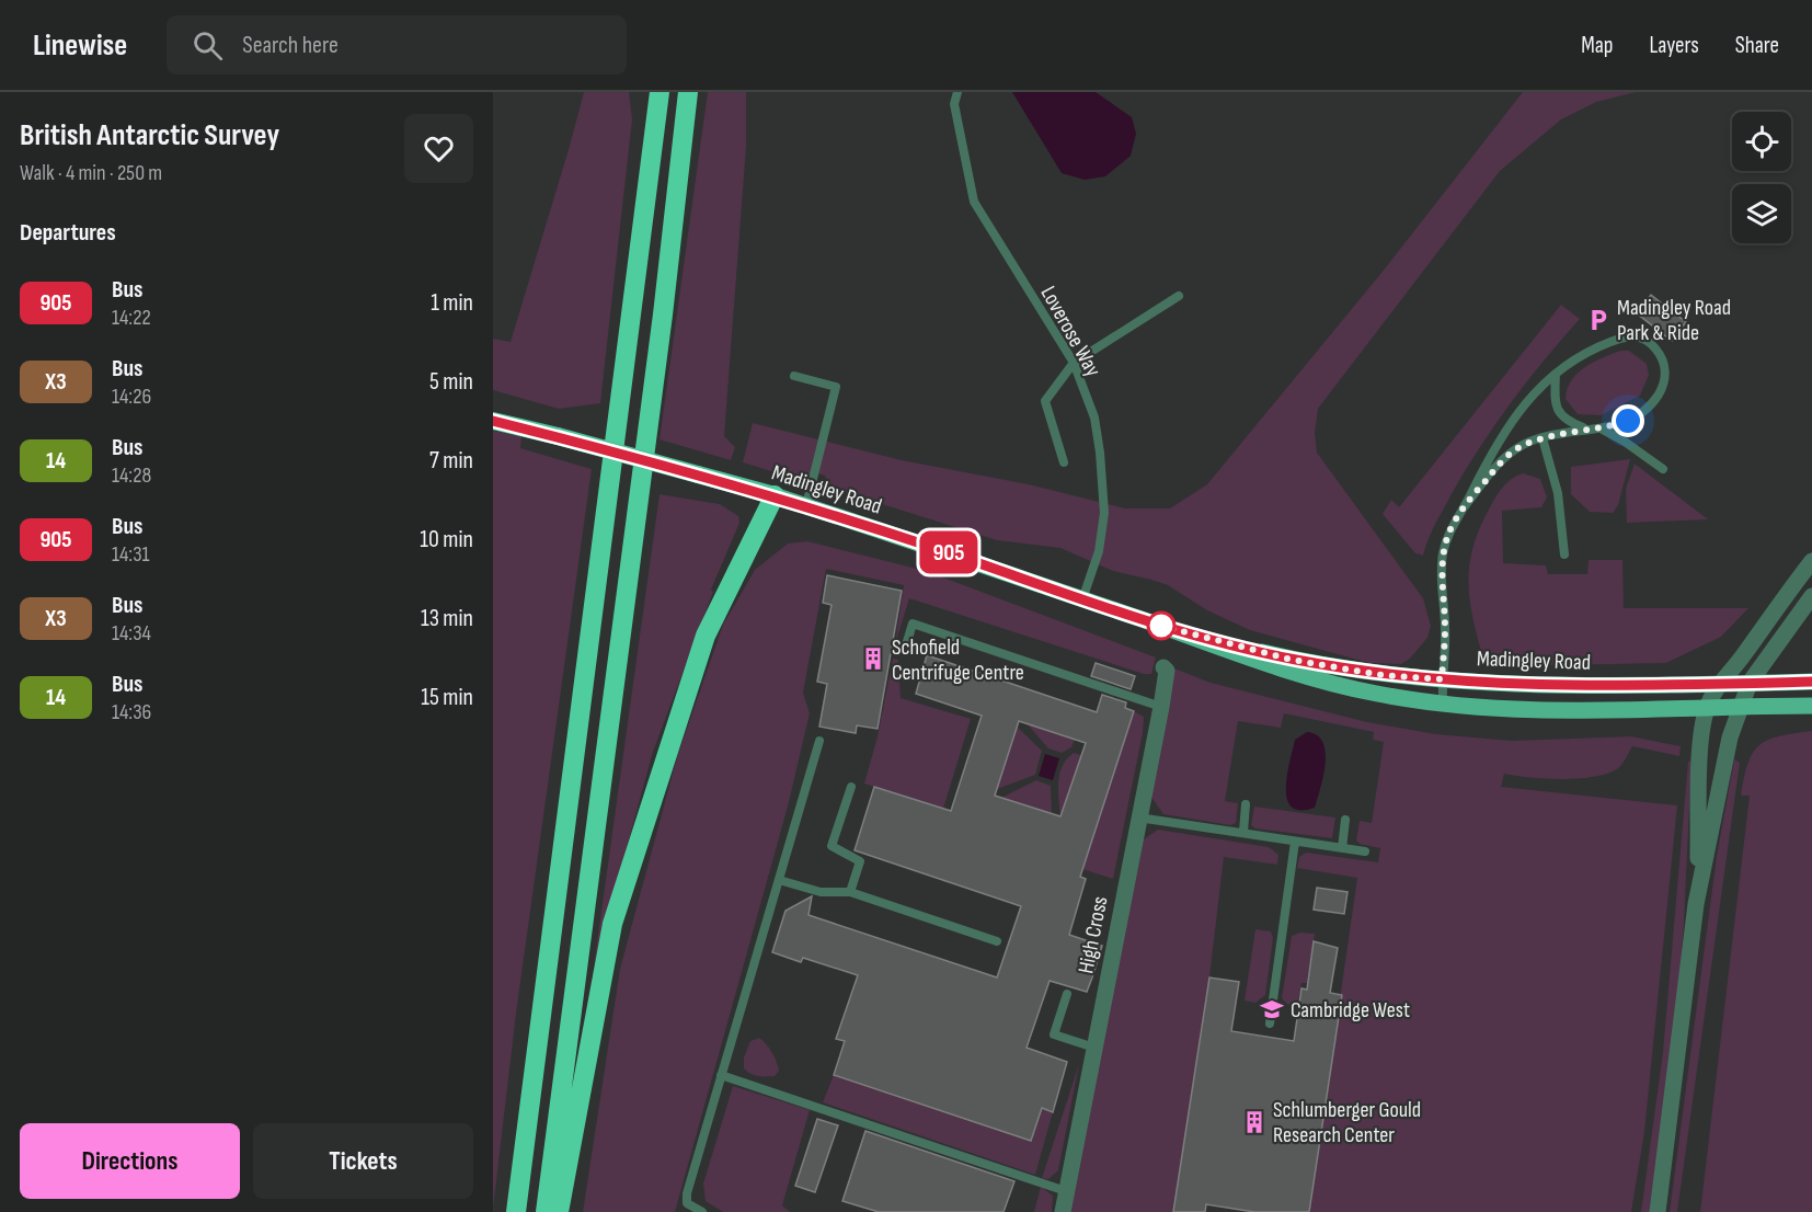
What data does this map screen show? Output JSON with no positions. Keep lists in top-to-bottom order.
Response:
{
  "streets": {
    "highway": ["Madingley Road"],
    "street": ["High Cross"],
    "lane": ["Loverose Way"]
  },
  "crossings": [
    ["Loverose Way", "Madingley Road"]
  ],
  "places": {
    "parking": ["Madingley Road Park & Ride"],
    "building": ["Schofield Centrifuge Centre", "Schlumberger Gould Research Center"],
    "school or university": ["Cambridge West"]
  },
  "lines": ["bus line 905"],
  "page": {
    "header": "Linewise",
    "search": "Search here",
    "nav": ["Map", "Layers", "Share"],
    "heading": [
      ["British Antarctic Survey", "Walk · 4 min · 250 m"],
      "Departures"
    ],
    "on_map": "905",
    "list": [
      {
        "mark": "905",
        "name": "Bus",
        "note": "14:22",
        "value": "1 min"
      },
      {
        "mark": "X3",
        "name": "Bus",
        "note": "14:26",
        "value": "5 min"
      },
      {
        "mark": "14",
        "name": "Bus",
        "note": "14:28",
        "value": "7 min"
      },
      {
        "mark": "905",
        "name": "Bus",
        "note": "14:31",
        "value": "10 min"
      },
      {
        "mark": "X3",
        "name": "Bus",
        "note": "14:34",
        "value": "13 min"
      },
      {
        "mark": "14",
        "name": "Bus",
        "note": "14:36",
        "value": "15 min"
      }
    ],
    "buttons": ["Directions", "Tickets"]
  }
}
